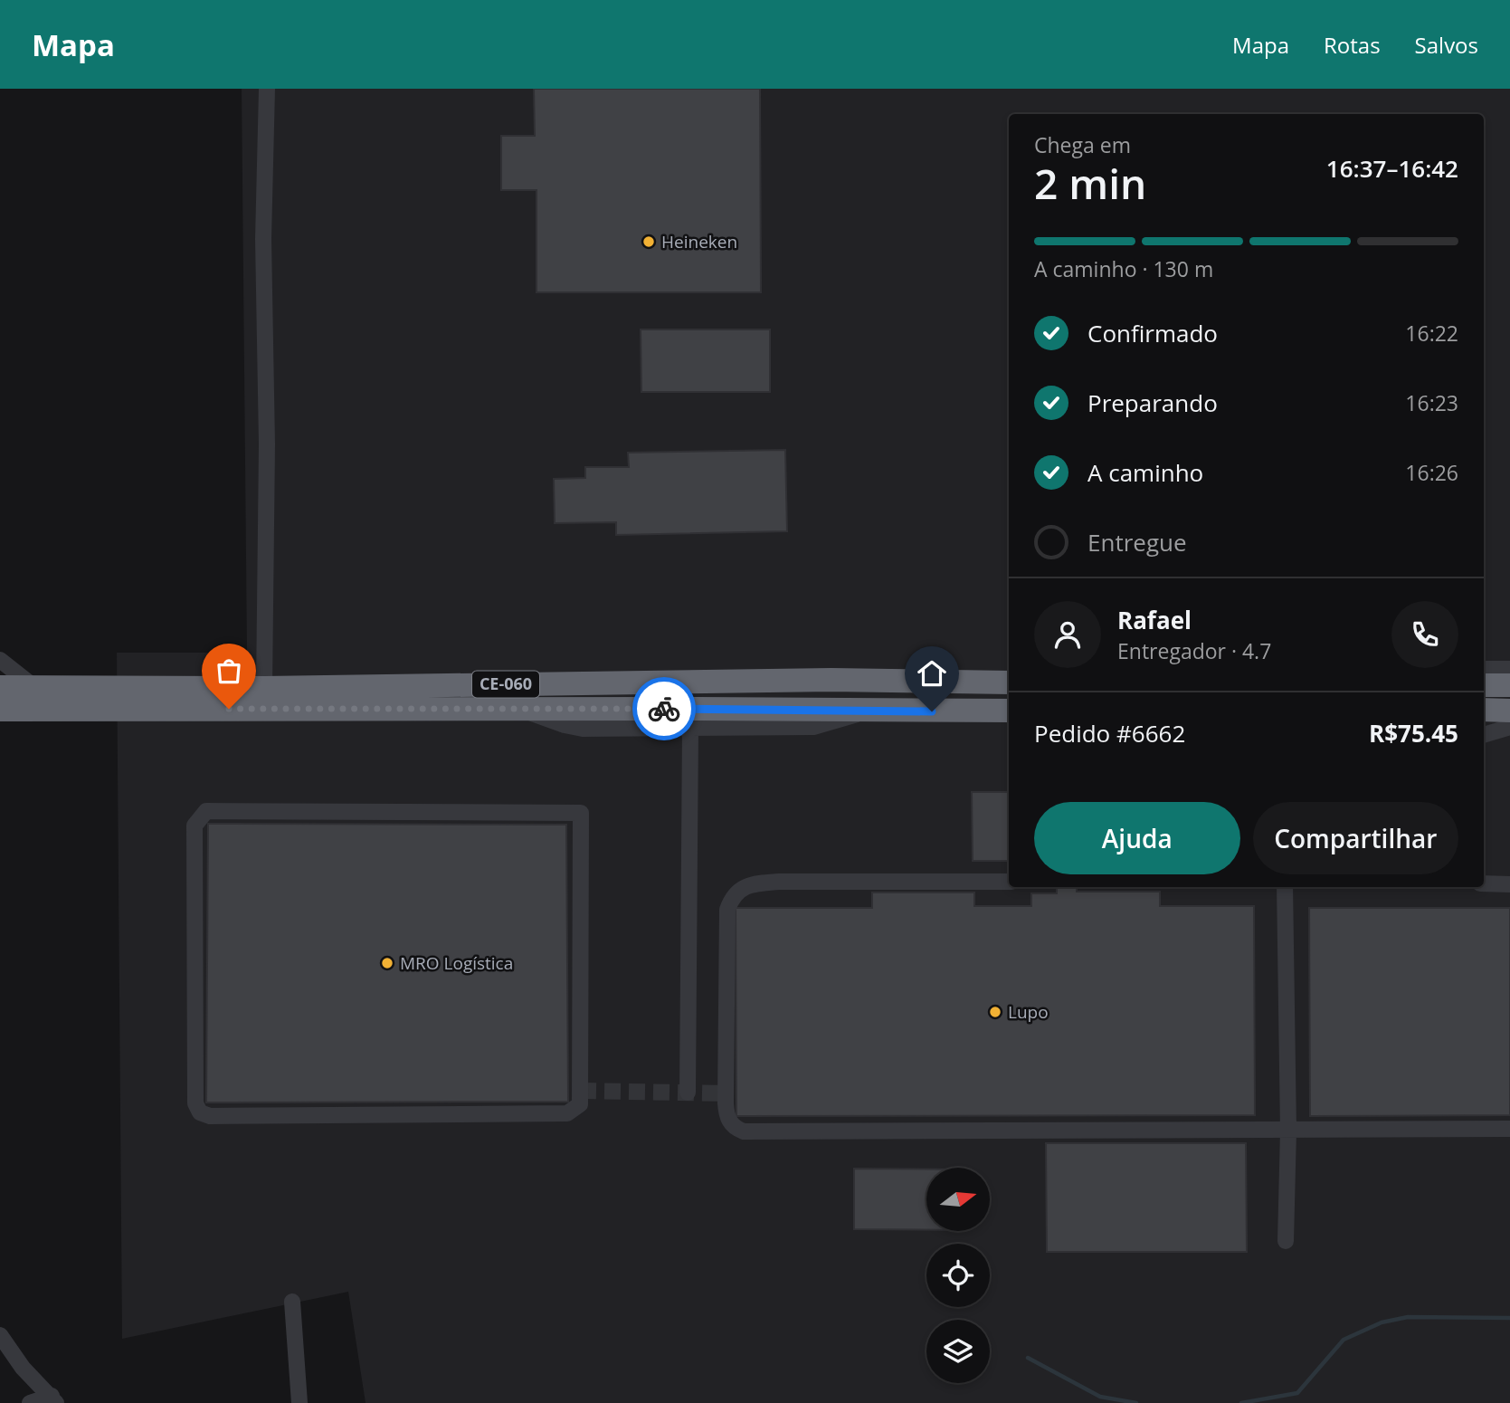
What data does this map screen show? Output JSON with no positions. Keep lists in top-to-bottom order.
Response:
{
  "streets": {
    "highway": ["CE-060"]
  },
  "places": ["Heineken", "MRO Logística", "Lupo"],
  "north": "right",
  "page": {
    "header": "Mapa",
    "nav": ["Mapa", "Rotas", "Salvos"],
    "heading": ["2 min", "Chega em", "16:37–16:42"],
    "panel": [
      "Rafael",
      "Entregador · 4.7",
      "Pedido #6662",
      "R$75.45"
    ],
    "bar": "A caminho · 130 m",
    "list": [
      ["Confirmado", "16:22"],
      ["Preparando", "16:23"],
      ["A caminho", "16:26"],
      "Entregue"
    ],
    "buttons": ["Ajuda", "Compartilhar"]
  }
}
